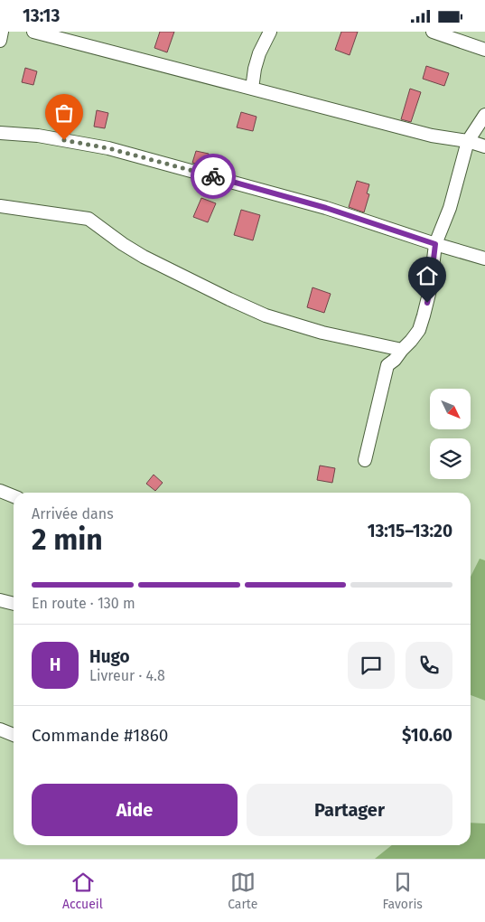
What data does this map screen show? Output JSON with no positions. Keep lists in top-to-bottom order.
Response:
{
  "north": "bottom right",
  "page": {
    "status": "13:13",
    "heading": ["2 min", "Arrivée dans", "13:15–13:20"],
    "panel": [
      "Hugo",
      "Livreur · 4.8",
      "Commande #1860",
      "$10.60"
    ],
    "bar": "En route · 130 m",
    "round": "H",
    "buttons": ["Aide", "Partager"],
    "tabs": ["Accueil", "Carte", "Favoris"]
  }
}
